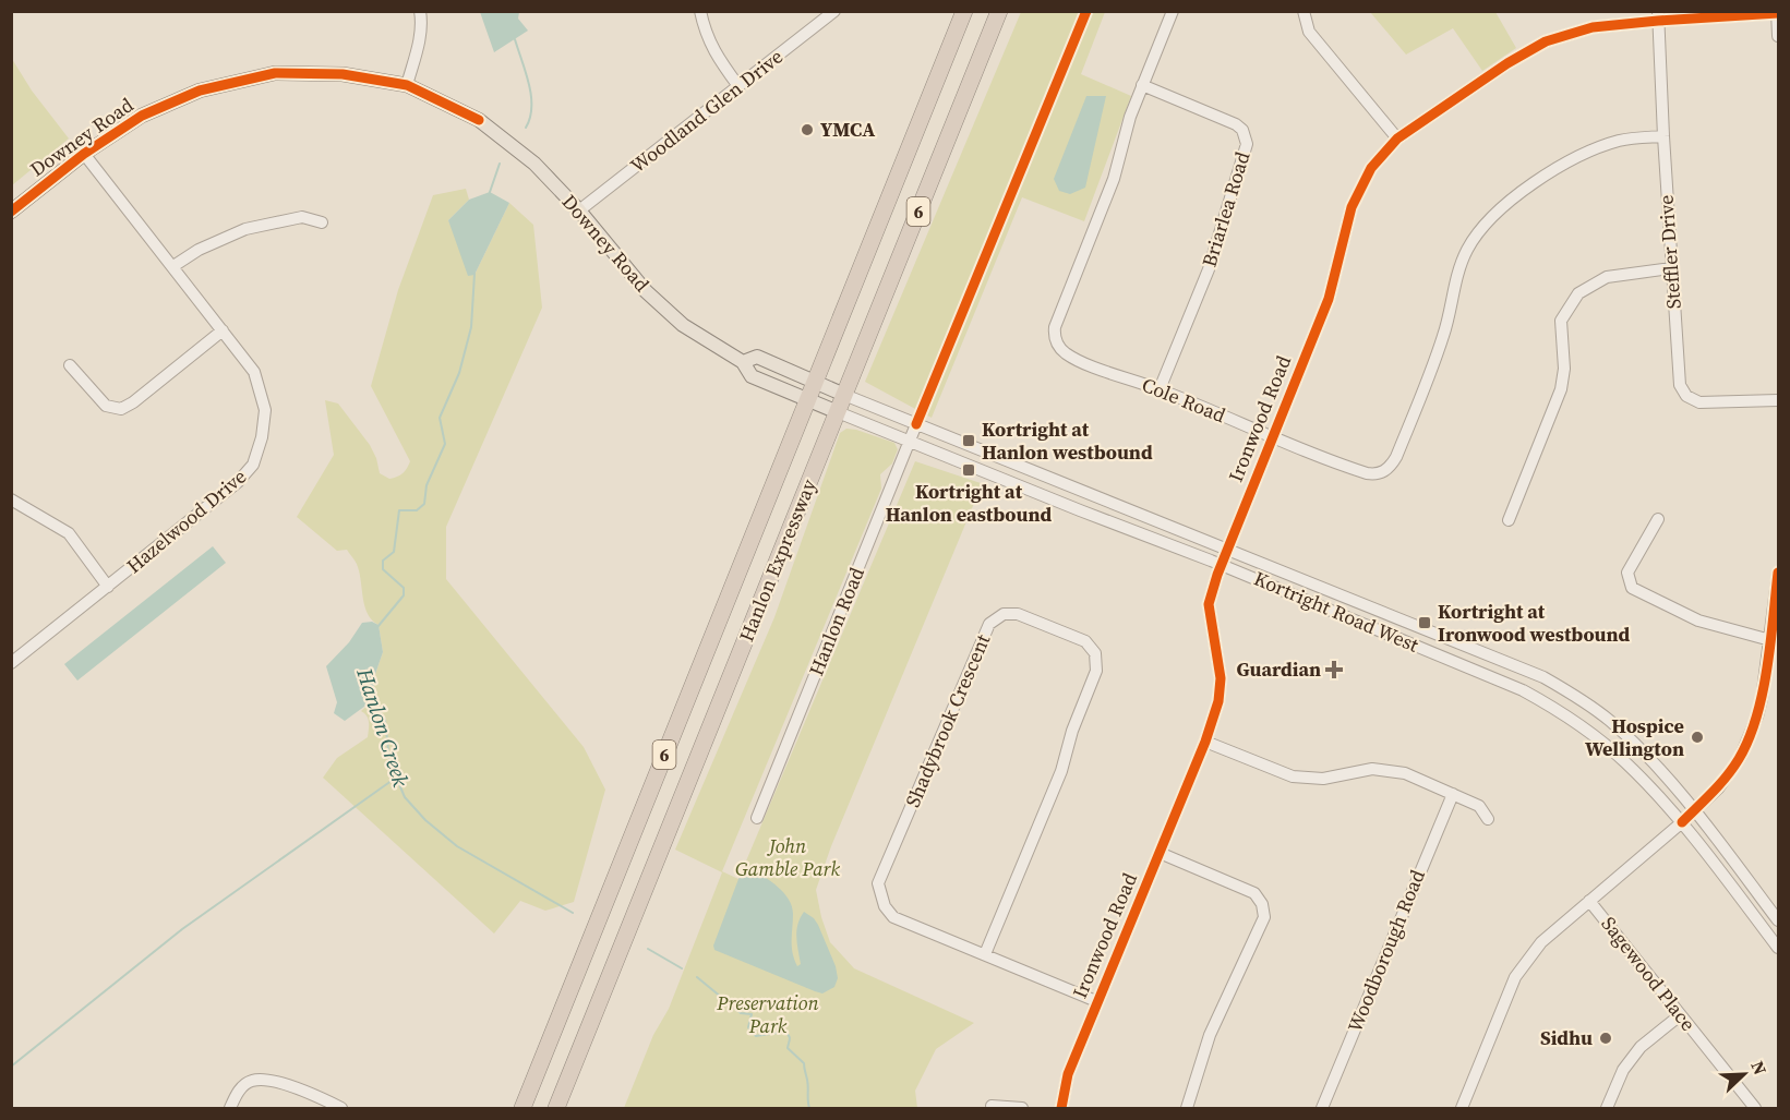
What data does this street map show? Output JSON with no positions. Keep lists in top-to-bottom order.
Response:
{
  "streets": {
    "highway": ["6", "Hanlon Expressway"],
    "main road": ["Downey Road", "Kortright Road West"],
    "street": [
      "Woodland Glen Drive",
      "Briarlea Road",
      "Steffler Drive",
      "Cole Road",
      "Ironwood Road",
      "Hazelwood Drive",
      "Hanlon Road",
      "Shadybrook Crescent",
      "Woodborough Road",
      "Sagewood Place"
    ]
  },
  "crossings": [
    ["Woodland Glen Drive", "Downey Road"],
    ["Downey Road", "Hazelwood Drive"],
    ["Downey Road", "Hanlon Expressway"],
    ["Downey Road", "Kortright Road West"],
    ["Briarlea Road", "Cole Road"],
    ["Steffler Drive", "Cole Road"],
    ["Steffler Drive", "Ironwood Road"],
    ["Cole Road", "Ironwood Road"],
    ["Ironwood Road", "Kortright Road West"],
    ["Ironwood Road", "Shadybrook Crescent"],
    ["Hanlon Expressway", "Kortright Road West"],
    ["Kortright Road West", "Hanlon Road"]
  ],
  "water": ["Hanlon Creek"],
  "parks": ["John Gamble Park", "Preservation Park"],
  "places": {
    "other": ["YMCA", "Hospice Wellington", "Sidhu"],
    "transit": ["Kortright at Hanlon westbound", "Kortright at Hanlon eastbound", "Kortright at Ironwood westbound"],
    "health": ["Guardian"]
  },
  "north": "top right"
}
